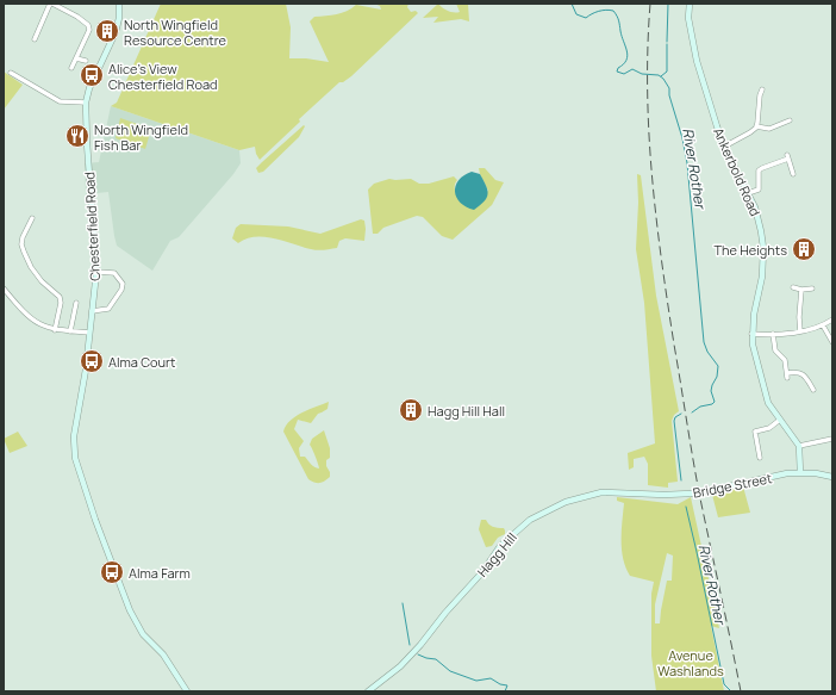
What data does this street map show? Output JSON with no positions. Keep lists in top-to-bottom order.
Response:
{
  "streets": {
    "street": [
      "Ankerbold Road",
      "Chesterfield Road",
      "Bridge Street",
      "Hagg Hill"
    ]
  },
  "crossings": [
    ["Bridge Street", "Hagg Hill"]
  ],
  "water": ["River Rother"],
  "parks": ["Avenue Washlands"],
  "places": {
    "building": ["North Wingfield Resource Centre", "The Heights", "Hagg Hill Hall"],
    "bus stop": ["Alice's View Chesterfield Road", "Alma Court", "Alma Farm"],
    "restaurant": ["North Wingfield Fish Bar"]
  }
}
